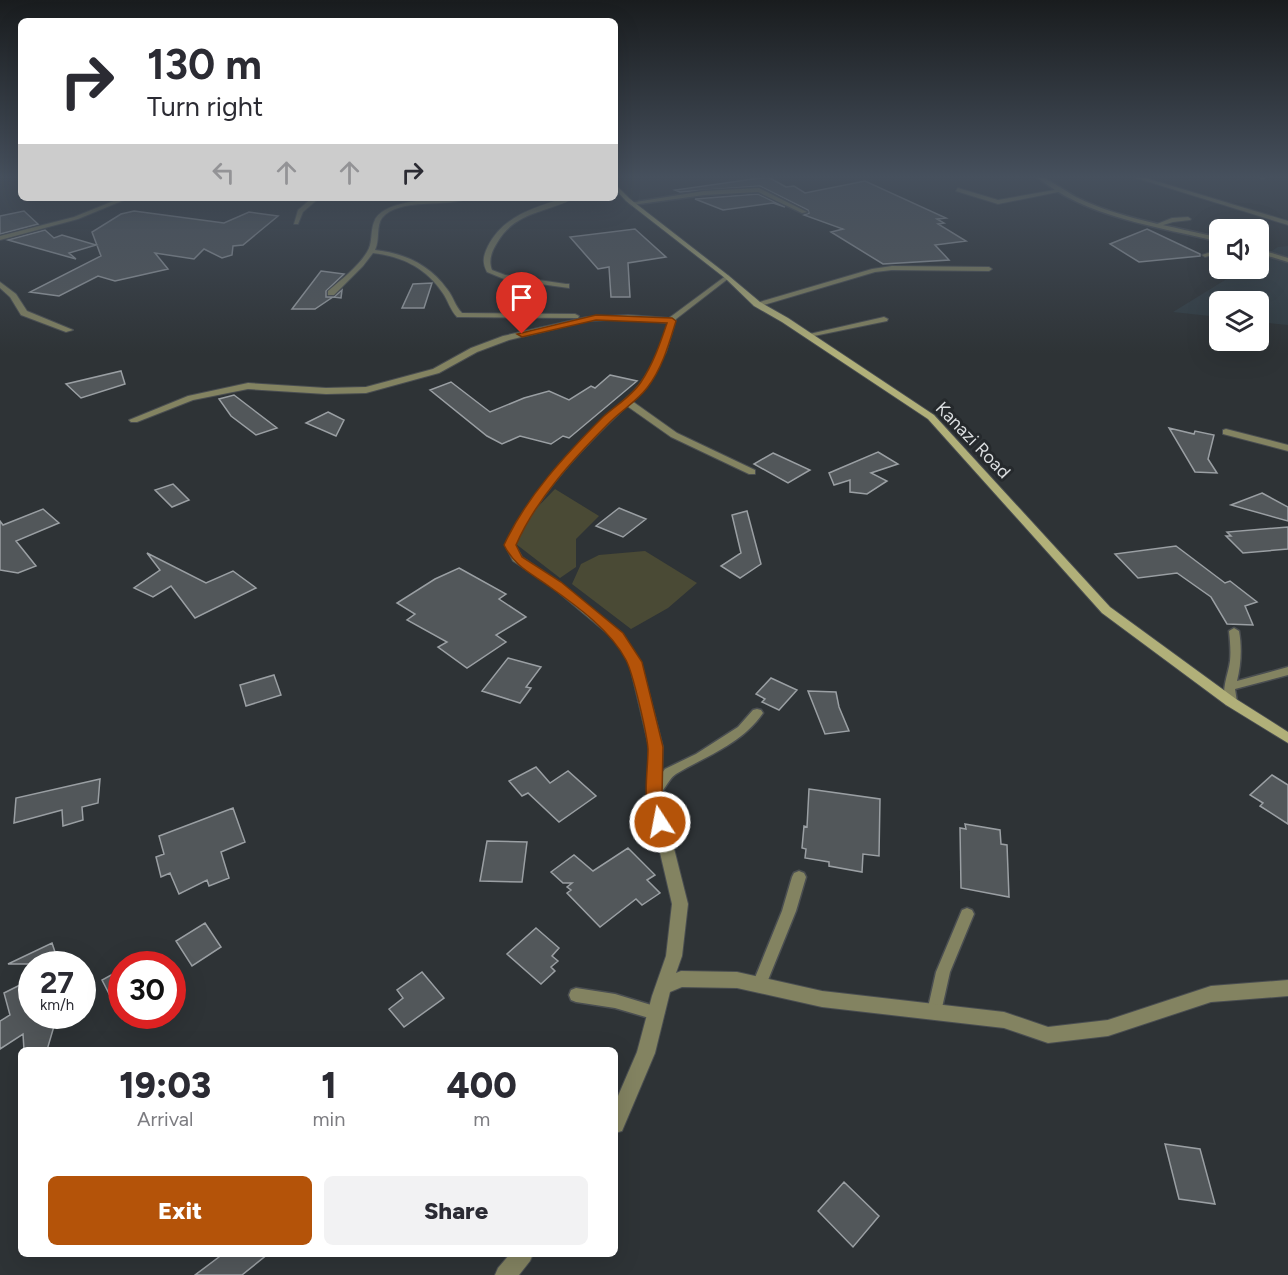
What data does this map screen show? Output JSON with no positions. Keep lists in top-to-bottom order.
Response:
{
  "streets": {
    "main road": ["Kanazi Road"]
  },
  "page": {
    "turn": ["130 m", "Turn right"],
    "speed": "27 km/h",
    "limit": "30",
    "eta": [
      "19:03",
      "Arrival",
      "1",
      "min",
      "400",
      "m"
    ],
    "buttons": ["Exit", "Share"]
  }
}
